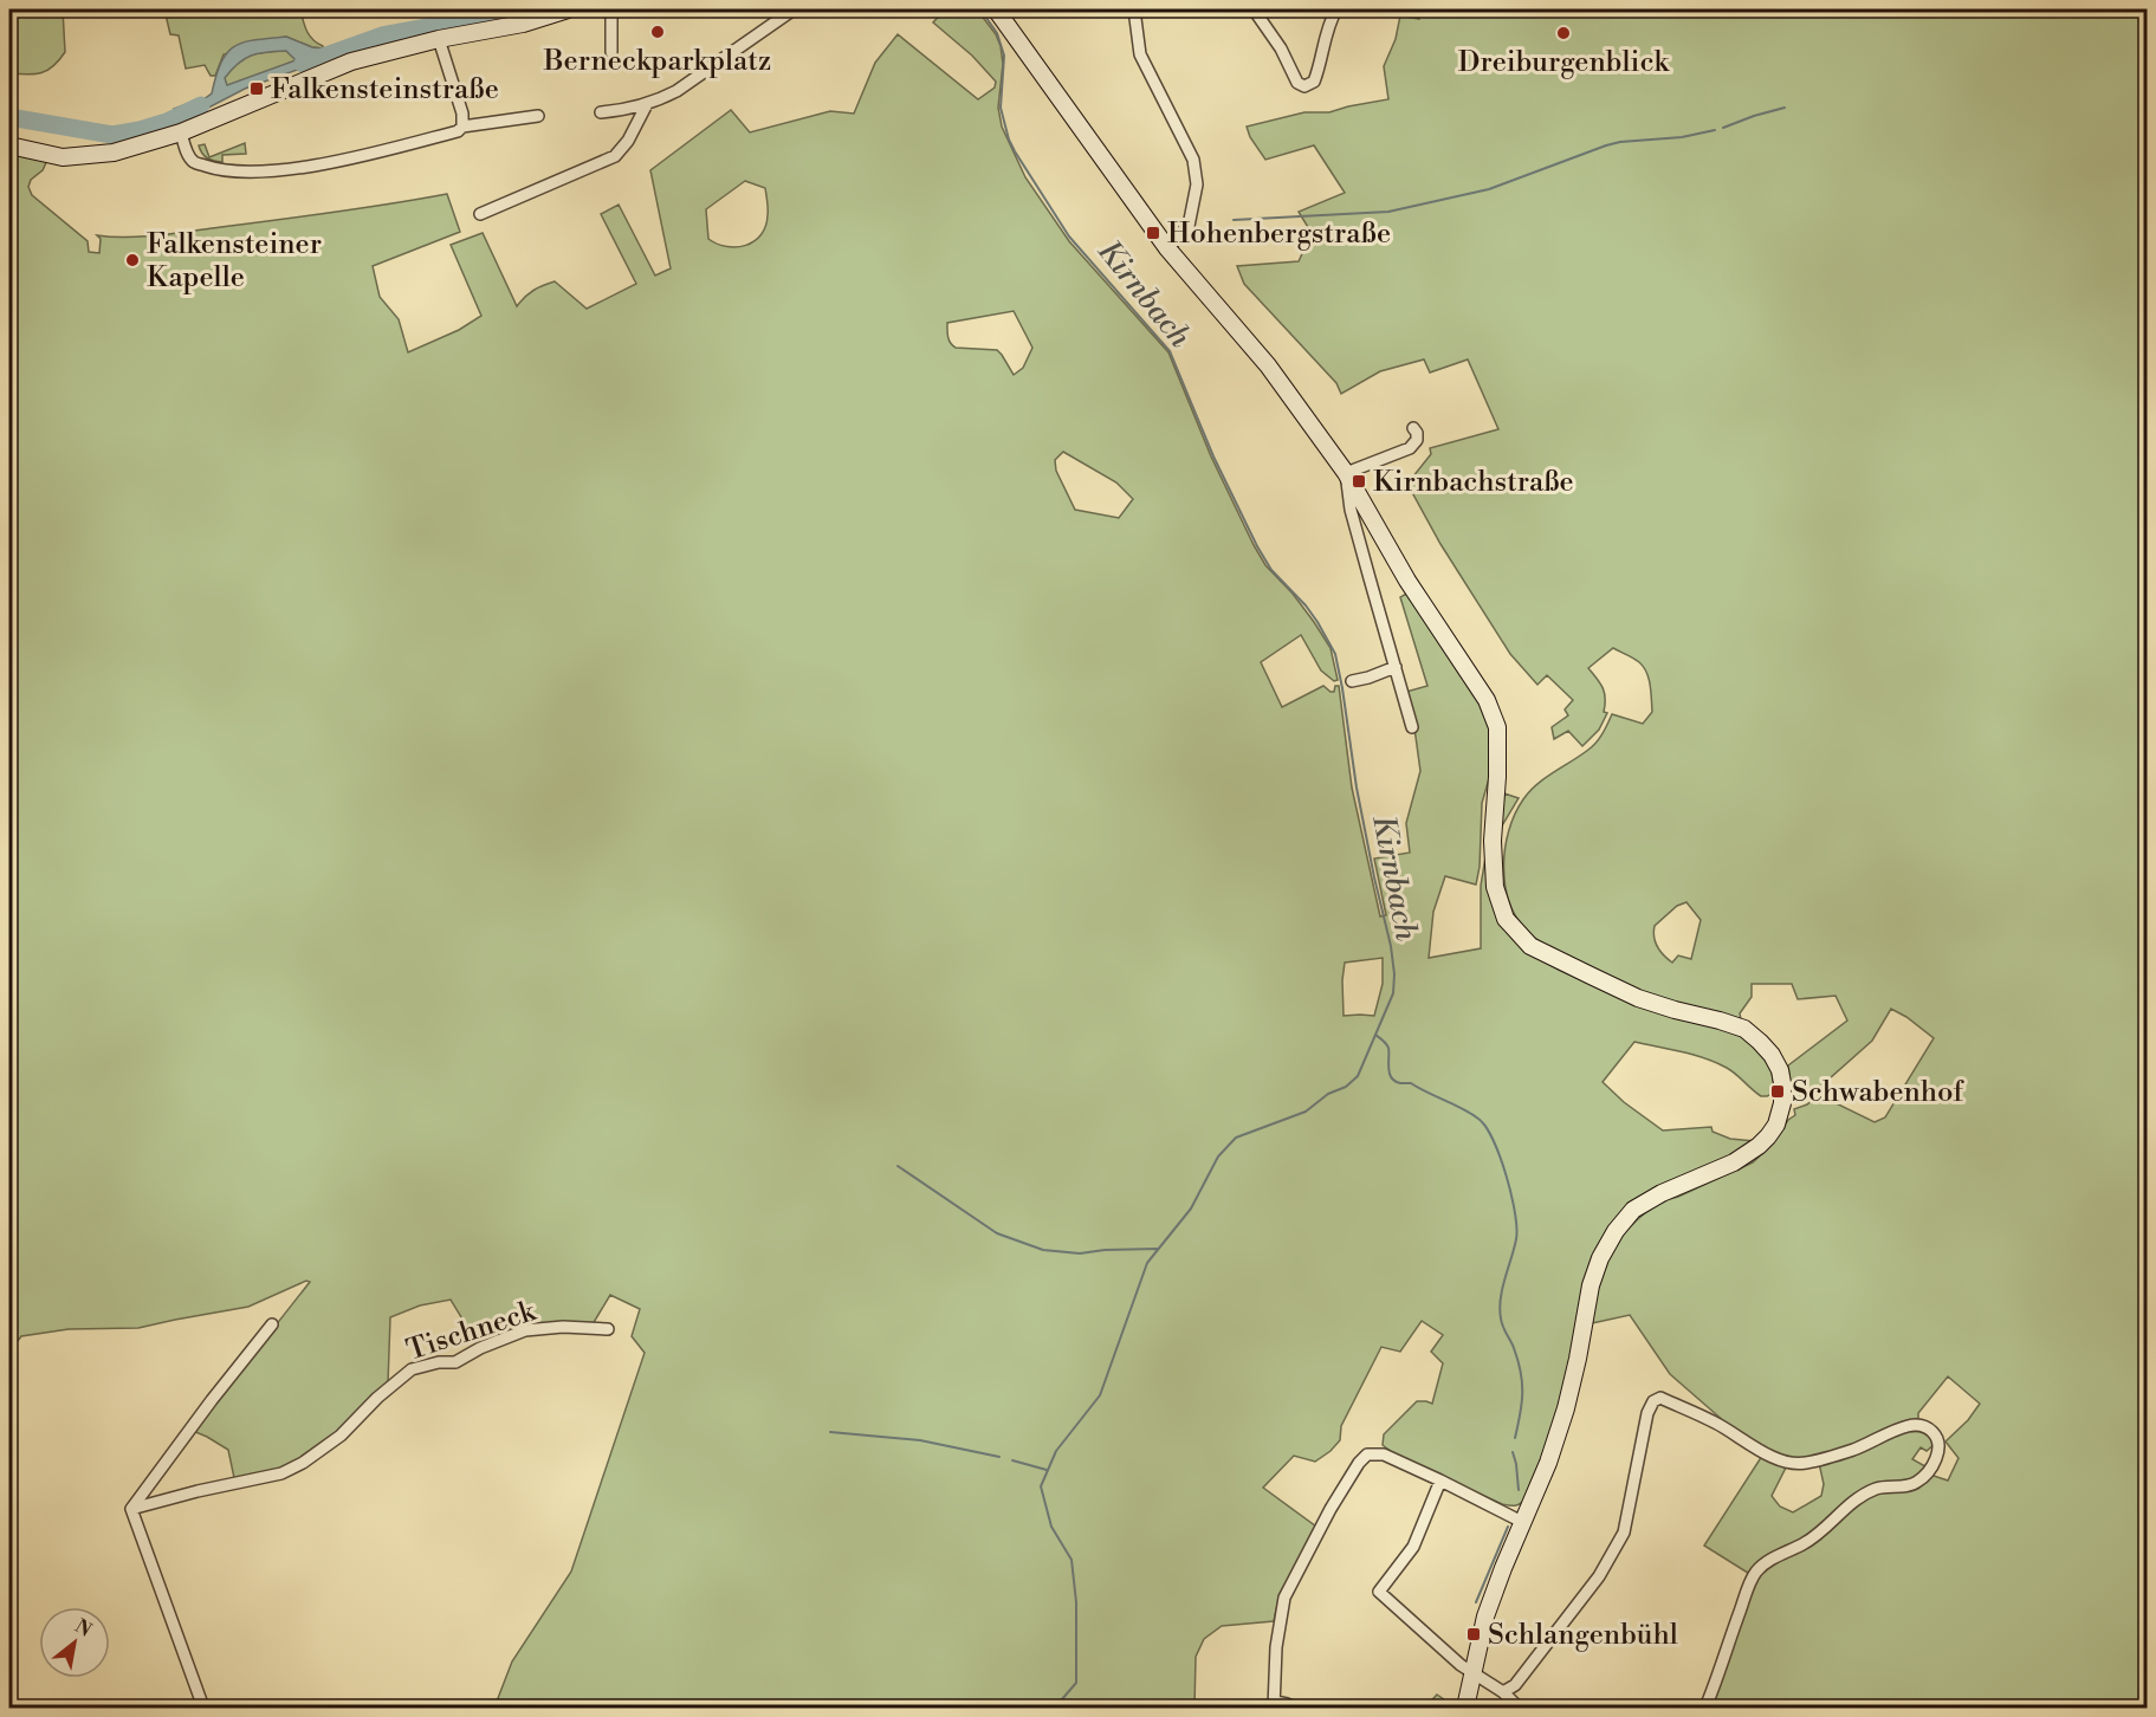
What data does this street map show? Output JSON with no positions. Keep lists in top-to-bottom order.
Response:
{
  "streets": {
    "street": ["Tischneck"]
  },
  "water": ["Kirnbach"],
  "places": {
    "other": ["Berneckparkplatz", "Dreiburgenblick", "Falkensteiner Kapelle"],
    "transit": [
      "Falkensteinstraße",
      "Hohenbergstraße",
      "Kirnbachstraße",
      "Schwabenhof",
      "Schlangenbühl"
    ]
  },
  "north": "top right"
}
